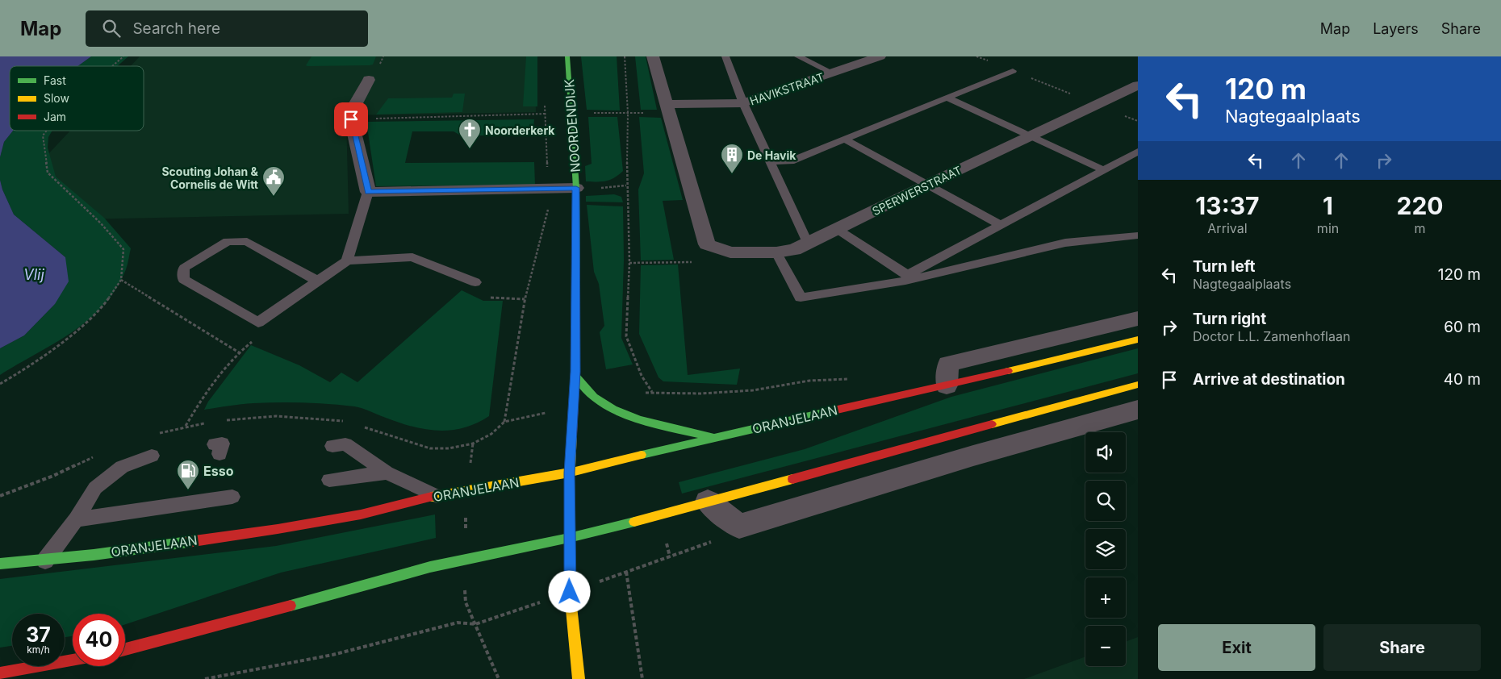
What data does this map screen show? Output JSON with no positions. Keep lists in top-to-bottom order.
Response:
{
  "streets": {
    "main road": ["NOORDENDIJK", "ORANJELAAN"],
    "street": ["HAVIKSTRAAT", "SPERWERSTRAAT"]
  },
  "crossings": [
    ["HAVIKSTRAAT", "SPERWERSTRAAT"],
    ["NOORDENDIJK", "ORANJELAAN"]
  ],
  "water": ["Vlij"],
  "places": {
    "church": ["Noorderkerk"],
    "building": ["De Havik"],
    "public building": ["Scouting Johan & Cornelis de Witt"],
    "fuel station": ["Esso"]
  },
  "legend": ["Fast", "Slow", "Jam"],
  "page": {
    "header": "Map",
    "search": "Search here",
    "nav": ["Map", "Layers", "Share"],
    "turn": ["120 m", "Nagtegaalplaats"],
    "eta": [
      "13:37",
      "Arrival",
      "1",
      "min",
      "220",
      "m"
    ],
    "list": [
      {
        "name": "Turn left",
        "note": "Nagtegaalplaats",
        "value": "120 m"
      },
      {
        "name": "Turn right",
        "note": "Doctor L.L. Zamenhoflaan",
        "value": "60 m"
      },
      {
        "name": "Arrive at destination",
        "value": "40 m"
      }
    ],
    "map_buttons": ["+", "−"],
    "speed": "37 km/h",
    "limit": "40",
    "buttons": ["Exit", "Share"]
  }
}
